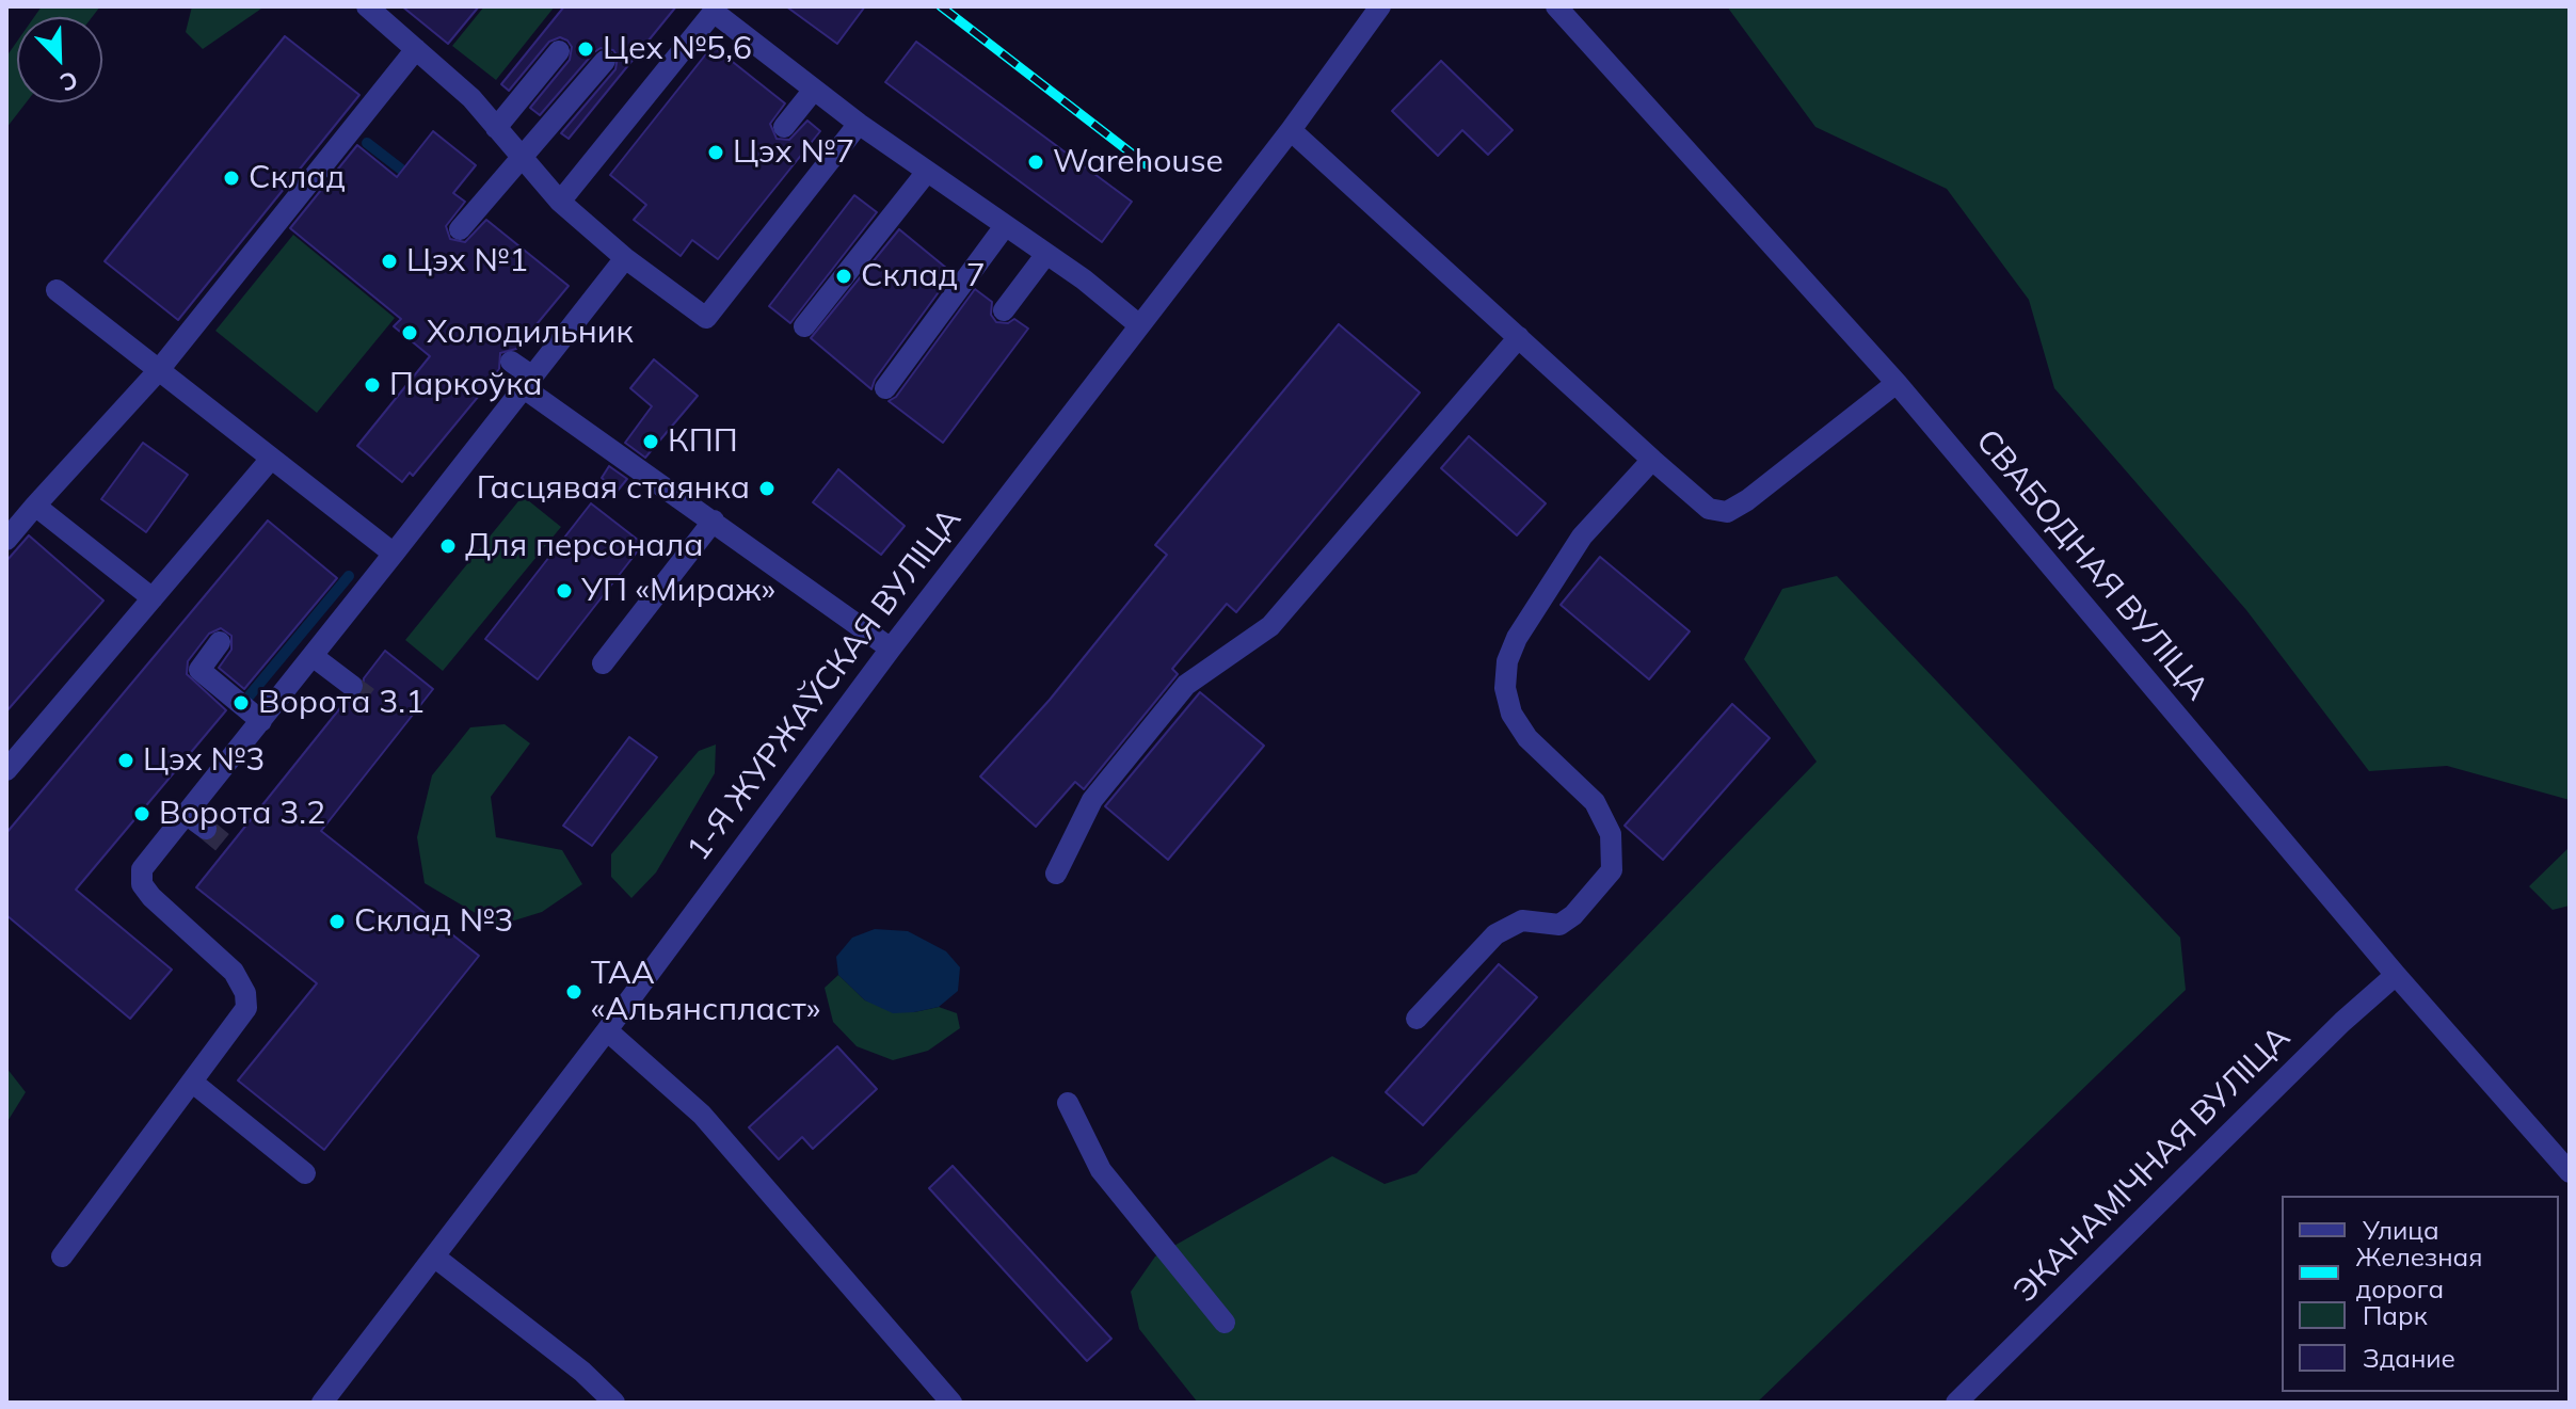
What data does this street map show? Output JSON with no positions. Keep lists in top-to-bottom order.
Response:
{
  "streets": {
    "street": ["СВАБОДНАЯ ВУЛІЦА", "1-Я ЖУРЖАЎСКАЯ ВУЛІЦА", "ЭКАНАМІЧНАЯ ВУЛІЦА"]
  },
  "crossings": [
    ["СВАБОДНАЯ ВУЛІЦА", "ЭКАНАМІЧНАЯ ВУЛІЦА"]
  ],
  "places": [
    "Цех №5,6",
    "Цэх №7",
    "Warehouse",
    "Склад",
    "Цэх №1",
    "Склад 7",
    "Холодильник",
    "Паркоўка",
    "КПП",
    "Гасцявая стаянка",
    "Для персонала",
    "УП «Мираж»",
    "Ворота 3.1",
    "Цэх №3",
    "Ворота 3.2",
    "Склад №3",
    "ТАА «Альянспласт»"
  ],
  "legend": [
    "Улица",
    "Железная дорога",
    "Парк",
    "Здание"
  ],
  "north": "bottom right"
}
